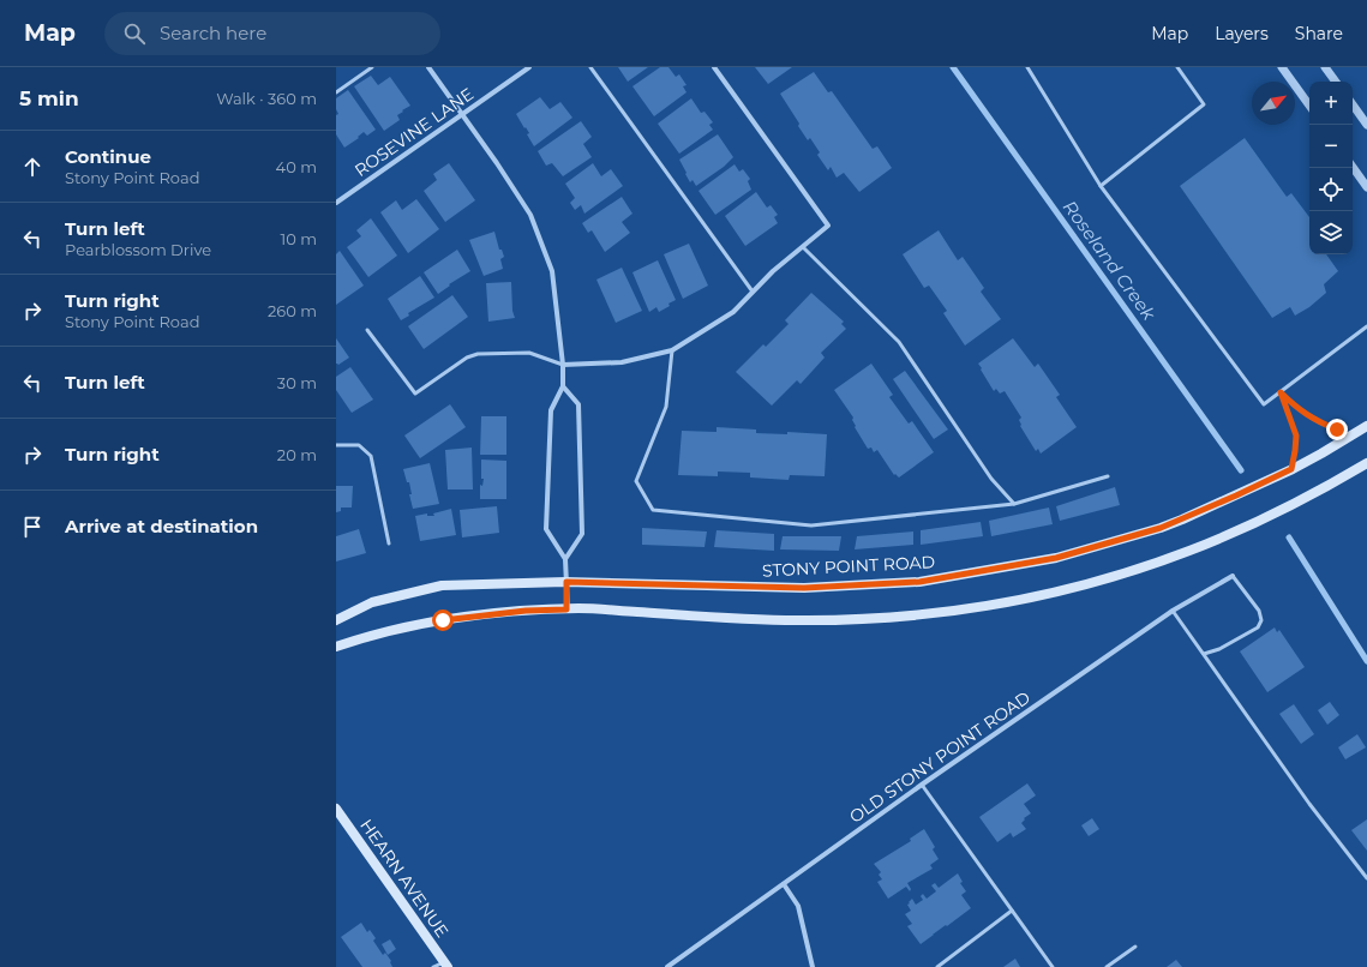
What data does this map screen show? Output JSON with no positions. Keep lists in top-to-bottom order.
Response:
{
  "streets": {
    "main road": ["STONY POINT ROAD", "HEARN AVENUE"],
    "street": ["ROSEVINE LANE", "OLD STONY POINT ROAD"]
  },
  "water": ["Roseland Creek"],
  "north": "top right",
  "page": {
    "header": "Map",
    "search": "Search here",
    "nav": ["Map", "Layers", "Share"],
    "heading": ["5 min", "Walk · 360 m"],
    "map_buttons": ["+", "−"],
    "list": [
      ["Continue", "Stony Point Road", "40 m"],
      ["Turn left", "Pearblossom Drive", "10 m"],
      ["Turn right", "Stony Point Road", "260 m"],
      ["Turn left", "30 m"],
      ["Turn right", "20 m"],
      "Arrive at destination"
    ]
  }
}
